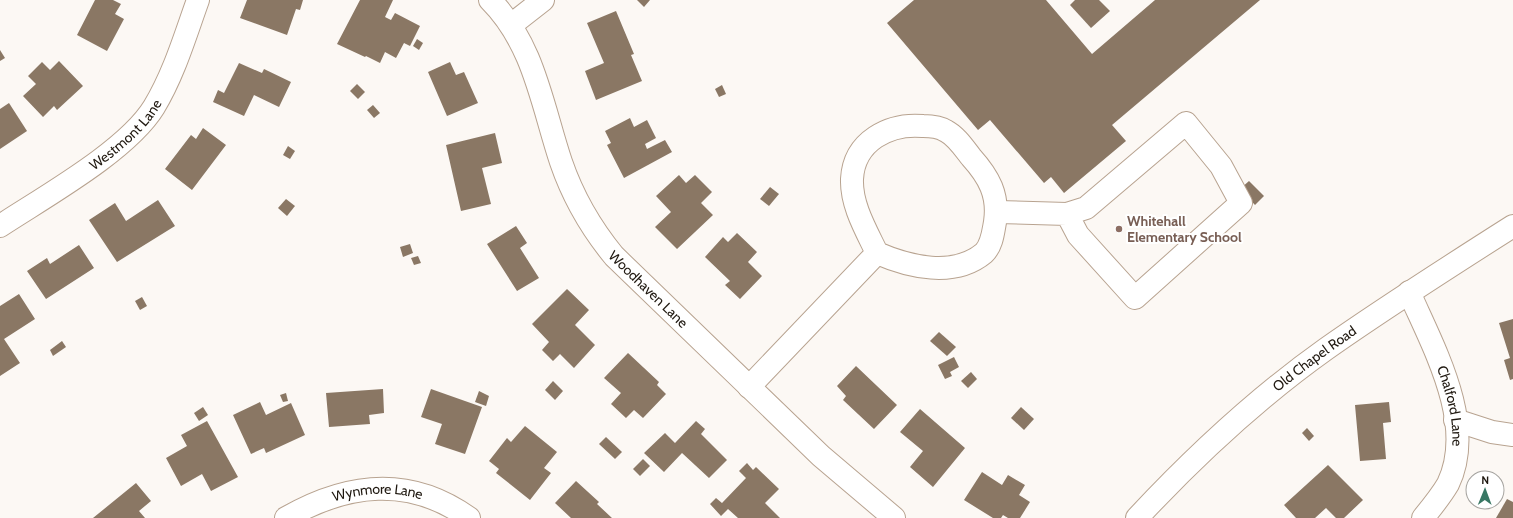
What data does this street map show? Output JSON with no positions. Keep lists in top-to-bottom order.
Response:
{
  "streets": {
    "street": [
      "Westmont Lane",
      "Woodhaven Lane",
      "Old Chapel Road",
      "Chalford Lane",
      "Wynmore Lane"
    ]
  },
  "crossings": [
    ["Old Chapel Road", "Chalford Lane"]
  ],
  "places": ["Whitehall Elementary School"],
  "north": "top"
}
